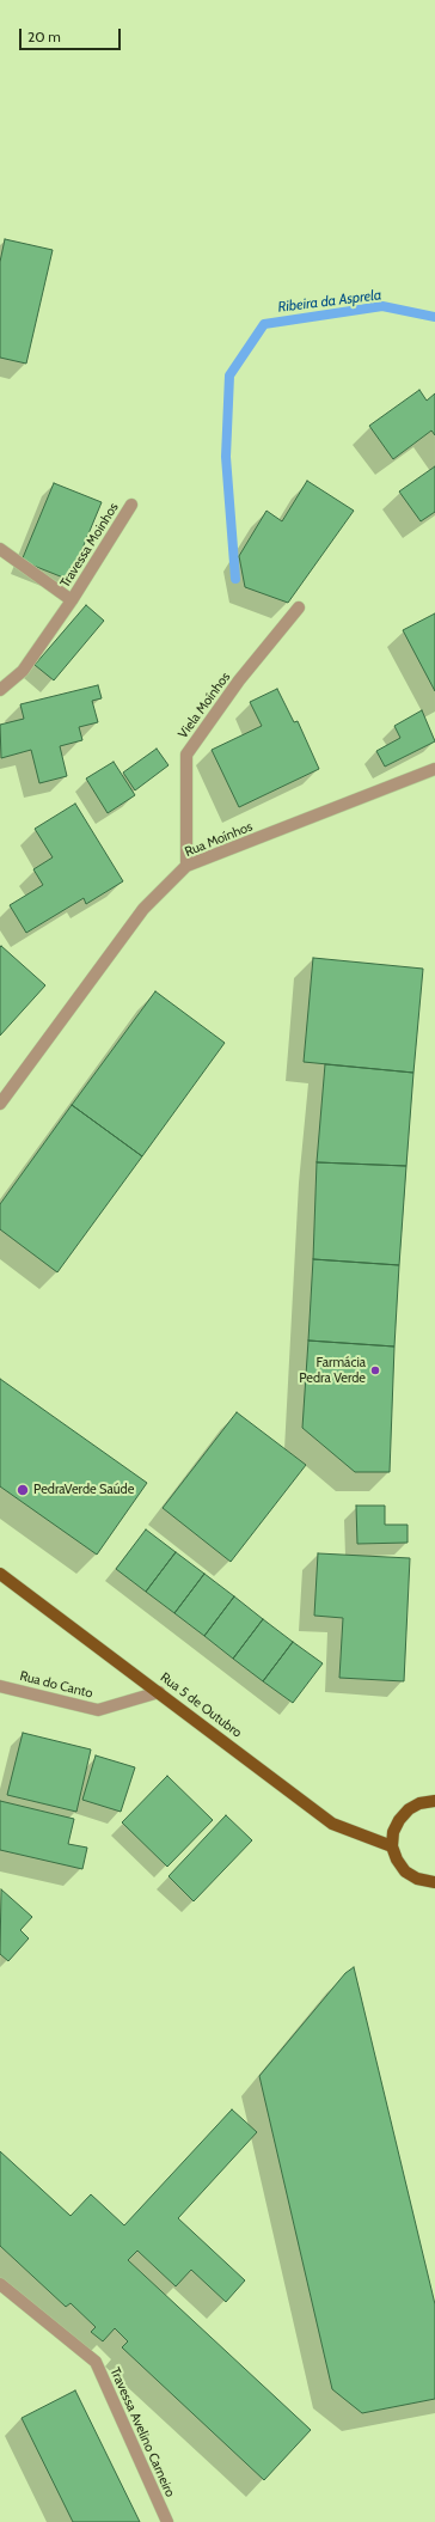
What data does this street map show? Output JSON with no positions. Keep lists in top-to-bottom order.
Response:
{
  "streets": {
    "main road": ["Rua 5 de Outubro"],
    "street": [
      "Travessa Moinhos",
      "Viela Moínhos",
      "Rua Moínhos",
      "Rua do Canto",
      "Travessa Avelino Carneiro"
    ]
  },
  "crossings": [
    ["Viela Moínhos", "Rua Moínhos"],
    ["Rua do Canto", "Rua 5 de Outubro"]
  ],
  "water": ["Ribeira da Asprela"],
  "places": ["Farmácia Pedra Verde", "PedraVerde Saúde"],
  "scale_bar": "20 m"
}
